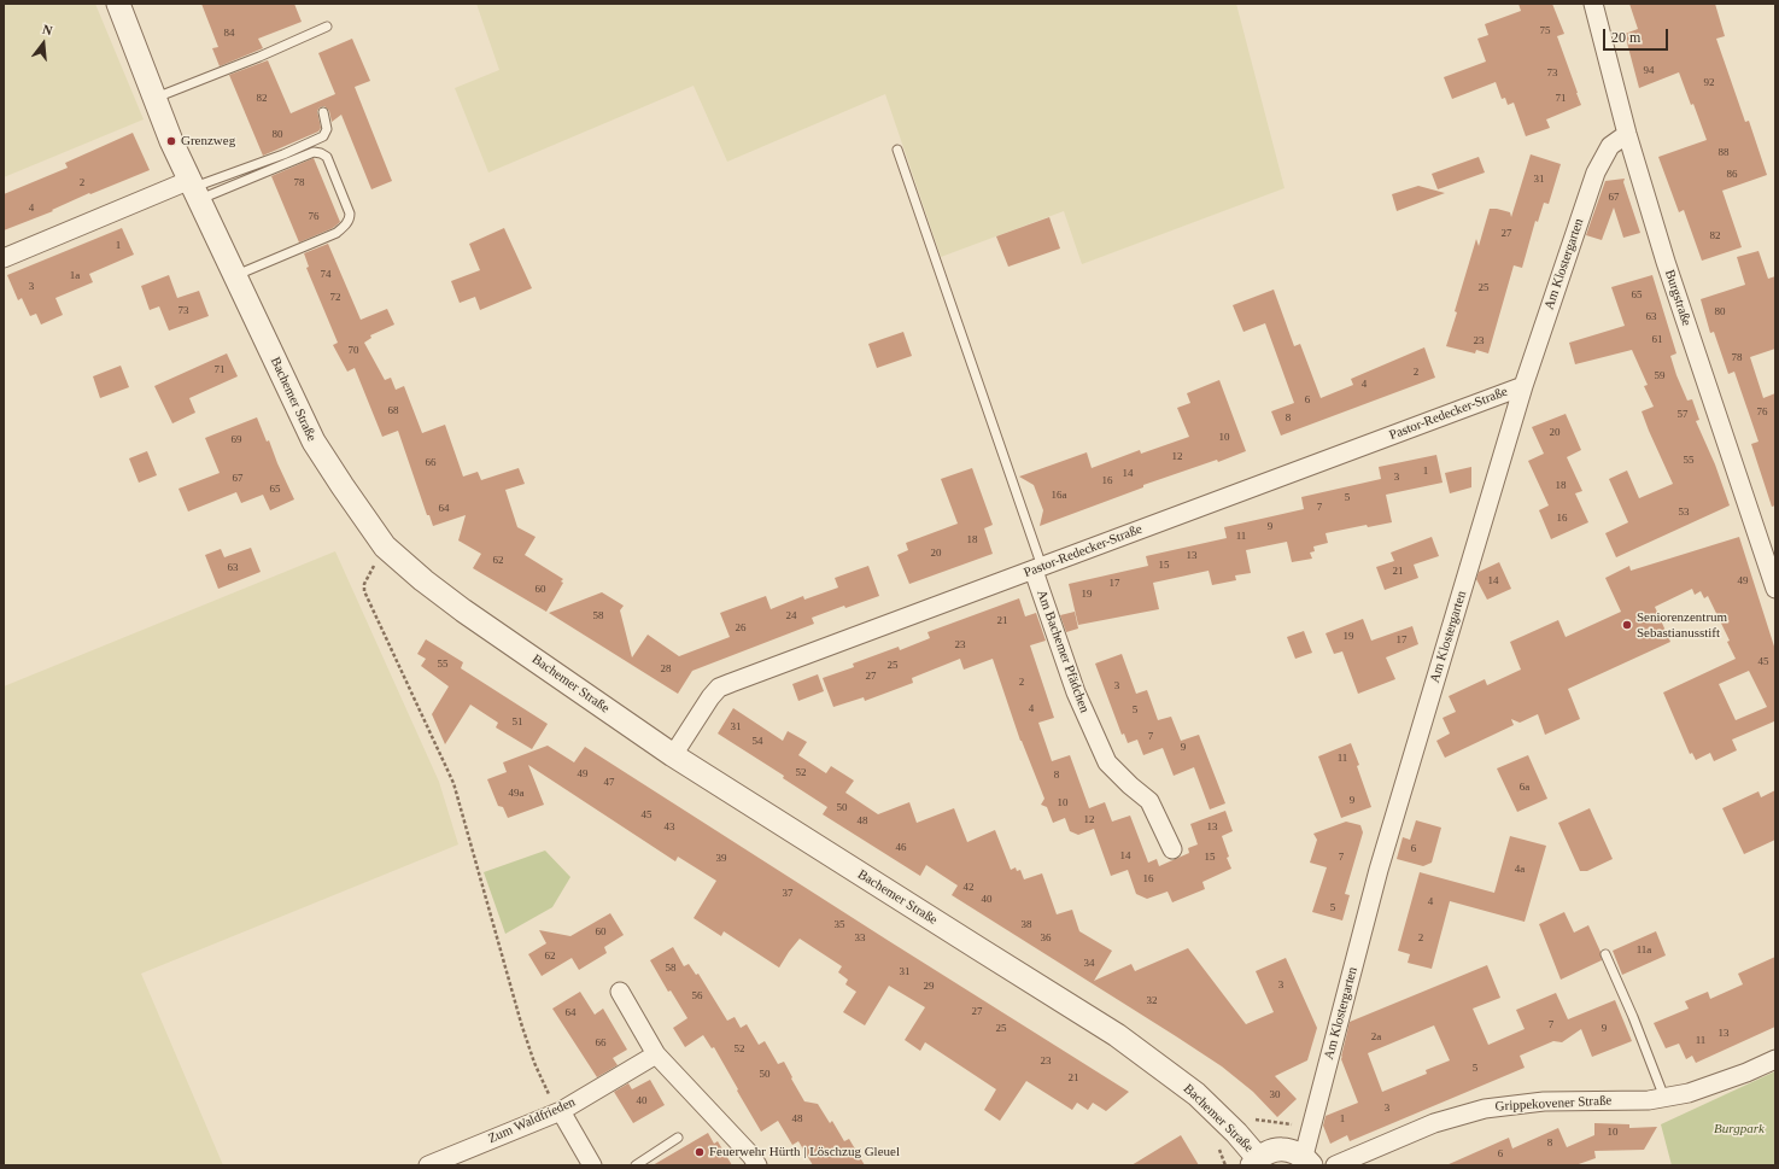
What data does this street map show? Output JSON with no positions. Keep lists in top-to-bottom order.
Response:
{
  "streets": {
    "street": [
      "Am Klostergarten",
      "Burgstraße",
      "Bachemer Straße",
      "Pastor-Redecker-Straße",
      "Am Bachemer Pfädchen",
      "Grippekovener Straße",
      "Zum Waldfrieden"
    ]
  },
  "crossings": [
    ["Am Klostergarten", "Burgstraße"],
    ["Am Klostergarten", "Pastor-Redecker-Straße"],
    ["Bachemer Straße", "Pastor-Redecker-Straße"],
    ["Pastor-Redecker-Straße", "Am Bachemer Pfädchen"]
  ],
  "parks": ["Burgpark"],
  "places": ["Grenzweg", "Seniorenzentrum Sebastianusstift", "Feuerwehr Hürth | Löschzug Gleuel"],
  "house_numbers": [
    "75",
    "84",
    "94",
    "73",
    "92",
    "82",
    "71",
    "80",
    "88",
    "86",
    "31",
    "2",
    "78",
    "67",
    "4",
    "76",
    "27",
    "82",
    "1",
    "74",
    "1a",
    "3",
    "25",
    "65",
    "72",
    "73",
    "80",
    "63",
    "61",
    "23",
    "70",
    "78",
    "71",
    "2",
    "59",
    "4",
    "6",
    "68",
    "76",
    "57",
    "8",
    "20",
    "10",
    "69",
    "12",
    "55",
    "66",
    "1",
    "14",
    "3",
    "67",
    "16",
    "18",
    "65",
    "16a",
    "5",
    "7",
    "64",
    "53",
    "16",
    "9",
    "11",
    "18",
    "20",
    "13",
    "62",
    "15",
    "63",
    "21",
    "14",
    "49",
    "17",
    "60",
    "19",
    "58",
    "24",
    "21",
    "26",
    "19",
    "17",
    "23",
    "45",
    "55",
    "25",
    "28",
    "27",
    "2",
    "3",
    "4",
    "5",
    "51",
    "31",
    "7",
    "54",
    "9",
    "11",
    "52",
    "49",
    "8",
    "47",
    "6a",
    "49a",
    "9",
    "10",
    "50",
    "45",
    "12",
    "48",
    "43",
    "13",
    "46",
    "6",
    "14",
    "15",
    "7",
    "39",
    "4a",
    "16",
    "42",
    "37",
    "40",
    "4",
    "5",
    "35",
    "38",
    "60",
    "33",
    "36",
    "2",
    "11a",
    "62",
    "34",
    "58",
    "31",
    "3",
    "29",
    "56",
    "32",
    "27",
    "64",
    "7",
    "25",
    "9",
    "13",
    "2a",
    "11",
    "66",
    "52",
    "23",
    "5",
    "50",
    "21",
    "30",
    "40",
    "3",
    "48",
    "1",
    "10",
    "8",
    "6"
  ],
  "scale_bar": "20 m",
  "north": "top"
}
